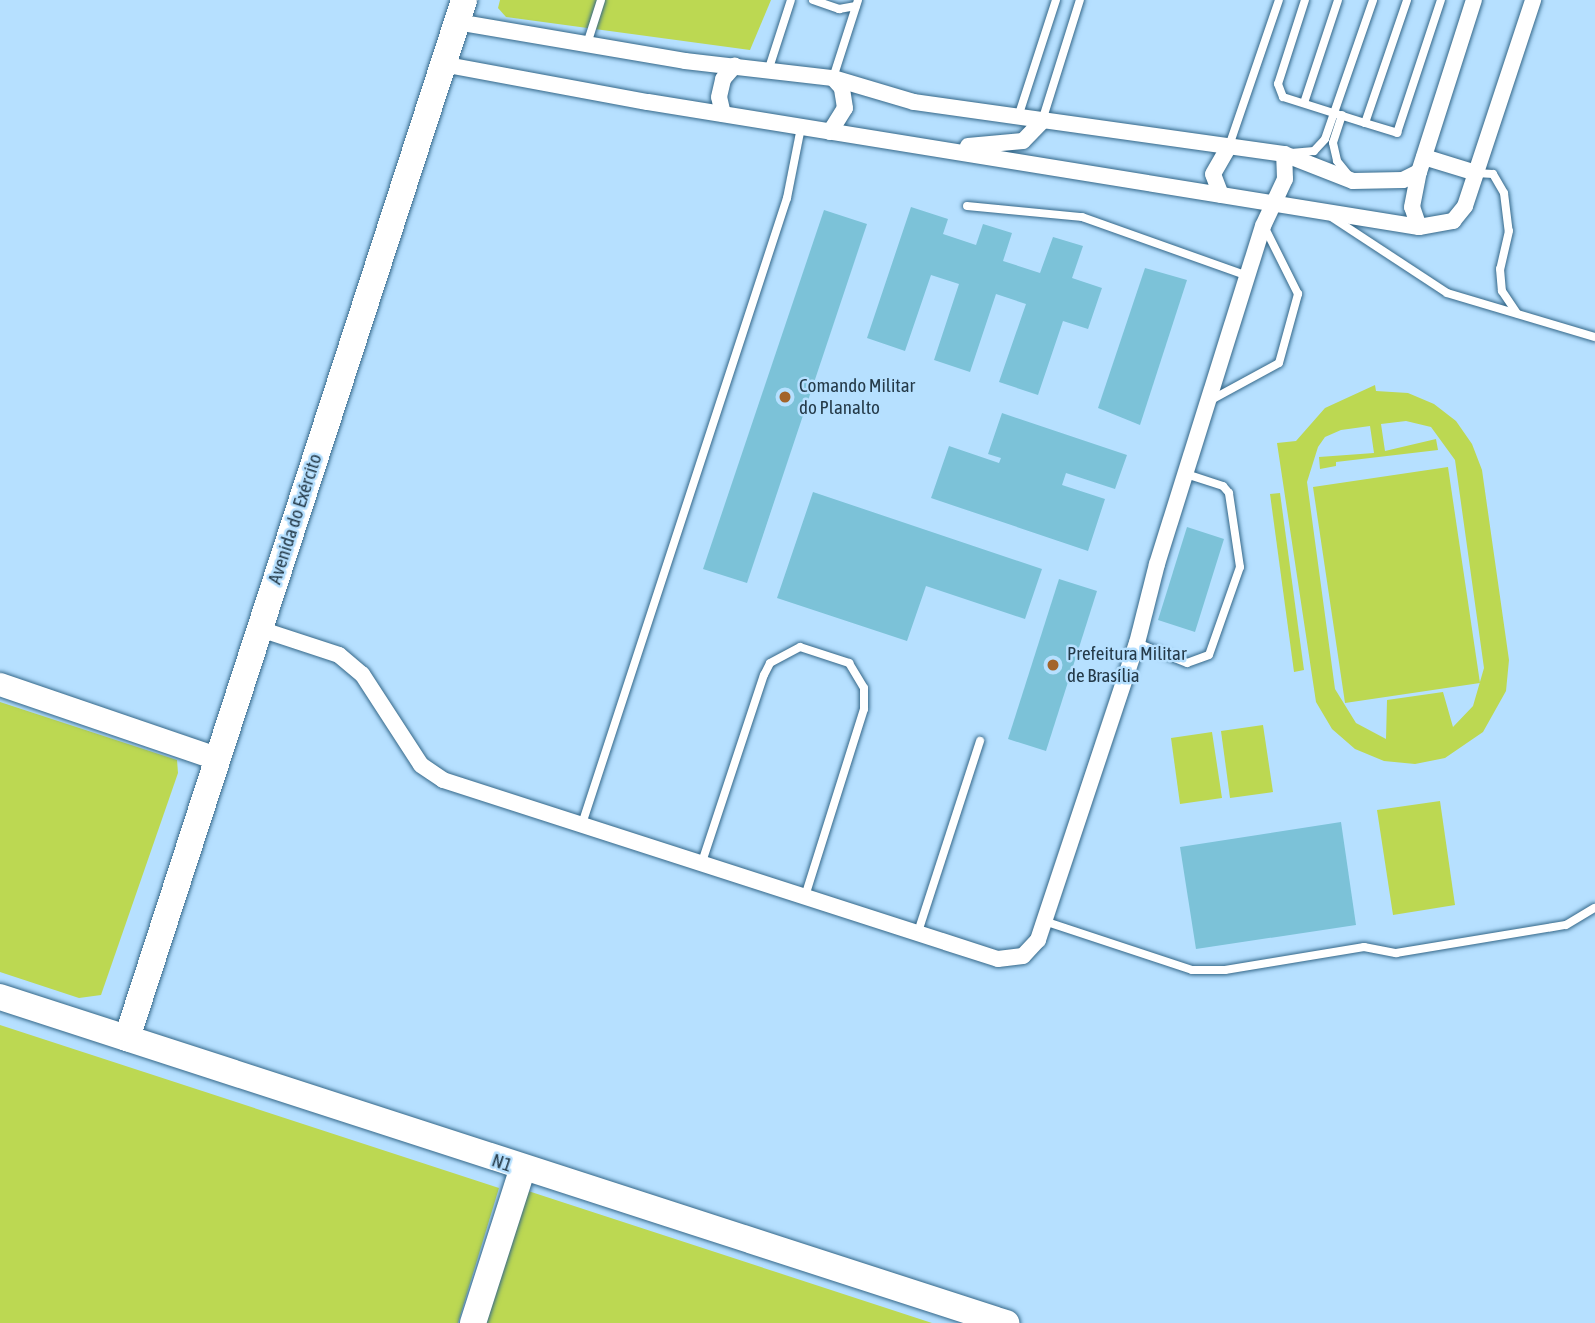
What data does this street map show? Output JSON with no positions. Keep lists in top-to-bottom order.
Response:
{
  "streets": {
    "main road": ["Avenida do Exército", "N1"]
  },
  "crossings": [
    ["Avenida do Exército", "N1"]
  ],
  "places": ["Comando Militar do Planalto", "Prefeitura Militar de Brasília"]
}
